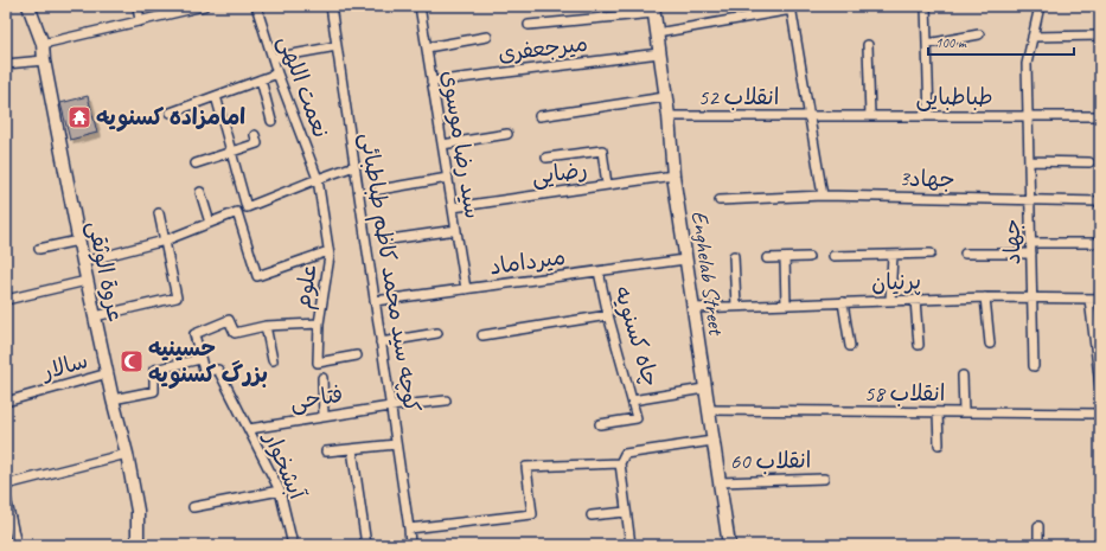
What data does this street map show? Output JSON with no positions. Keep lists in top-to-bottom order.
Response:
{
  "streets": {
    "street": [
      "میرجعفری",
      "نعمت اللهی",
      "انقلاب 52",
      "طباطبایی",
      "سید رضا موسوی",
      "رضایی",
      "جهاد3",
      "جهاد",
      "میرداماد",
      "عروة الوثقی",
      "کوچه سید محمد کاظم طباطبائی",
      "Enghelab Street",
      "پرنیان",
      "علوم",
      "چاه کسنویه",
      "سالار",
      "انقلاب 58",
      "فتاحی",
      "انقلاب 60",
      "آبشخوار"
    ]
  },
  "crossings": [
    ["میرجعفری", "سید رضا موسوی"],
    ["میرجعفری", "Enghelab Street"],
    ["نعمت اللهی", "علوم"],
    ["انقلاب 52", "طباطبایی"],
    ["انقلاب 52", "Enghelab Street"],
    ["طباطبایی", "جهاد"],
    ["سید رضا موسوی", "رضایی"],
    ["سید رضا موسوی", "میرداماد"],
    ["رضایی", "Enghelab Street"],
    ["جهاد3", "جهاد"],
    ["جهاد", "پرنیان"],
    ["میرداماد", "کوچه سید محمد کاظم طباطبائی"],
    ["میرداماد", "Enghelab Street"],
    ["میرداماد", "چاه کسنویه"],
    ["عروة الوثقی", "سالار"],
    ["کوچه سید محمد کاظم طباطبائی", "فتاحی"],
    ["Enghelab Street", "پرنیان"],
    ["Enghelab Street", "چاه کسنویه"],
    ["Enghelab Street", "انقلاب 58"],
    ["Enghelab Street", "انقلاب 60"],
    ["فتاحی", "آبشخوار"]
  ],
  "places": {
    "temple": ["امامزاده کسنویه"],
    "mosque": ["حسینیه بزرگ کسنویه"]
  },
  "scale_bar": "100 m"
}
